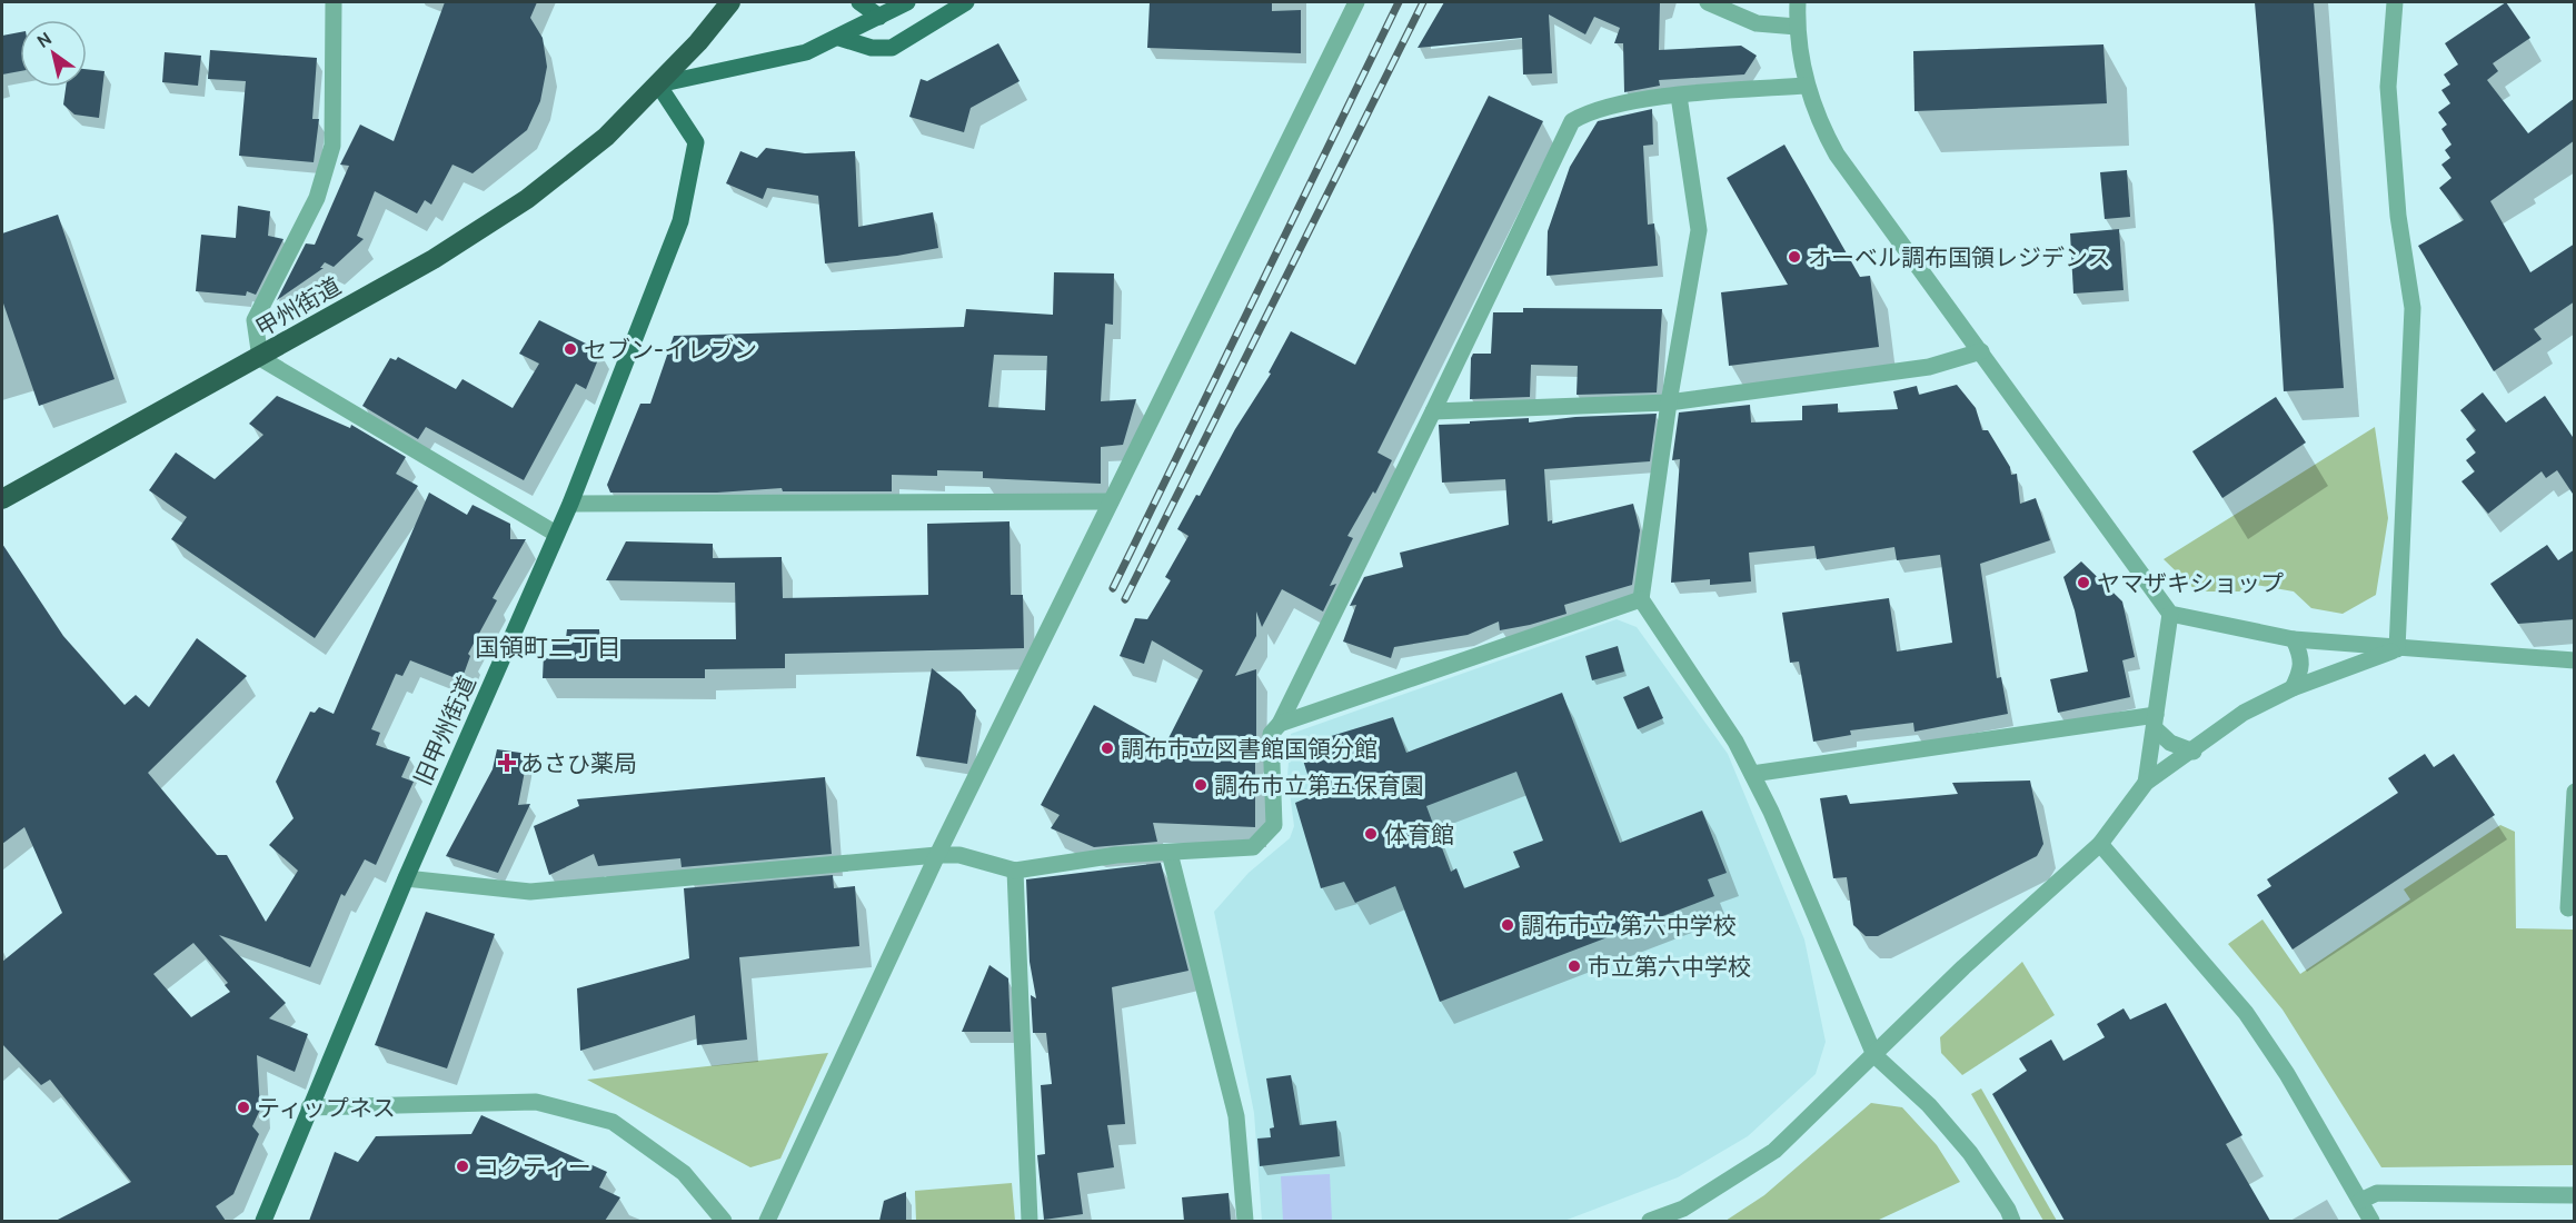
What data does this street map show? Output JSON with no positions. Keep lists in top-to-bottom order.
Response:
{
  "streets": {
    "highway": ["甲州街道"],
    "main road": ["旧甲州街道"]
  },
  "crossings": [
    ["甲州街道", "旧甲州街道"]
  ],
  "districts": ["国領町二丁目"],
  "places": {
    "other": [
      "オーベル調布国領レジデンス",
      "セブン-イレブン",
      "ヤマザキショップ",
      "調布市立図書館国領分館",
      "調布市立第五保育園",
      "体育館",
      "調布市立 第六中学校",
      "市立第六中学校",
      "ティップネス",
      "コクティー"
    ],
    "health": ["あさひ薬局"]
  },
  "north": "top left"
}
